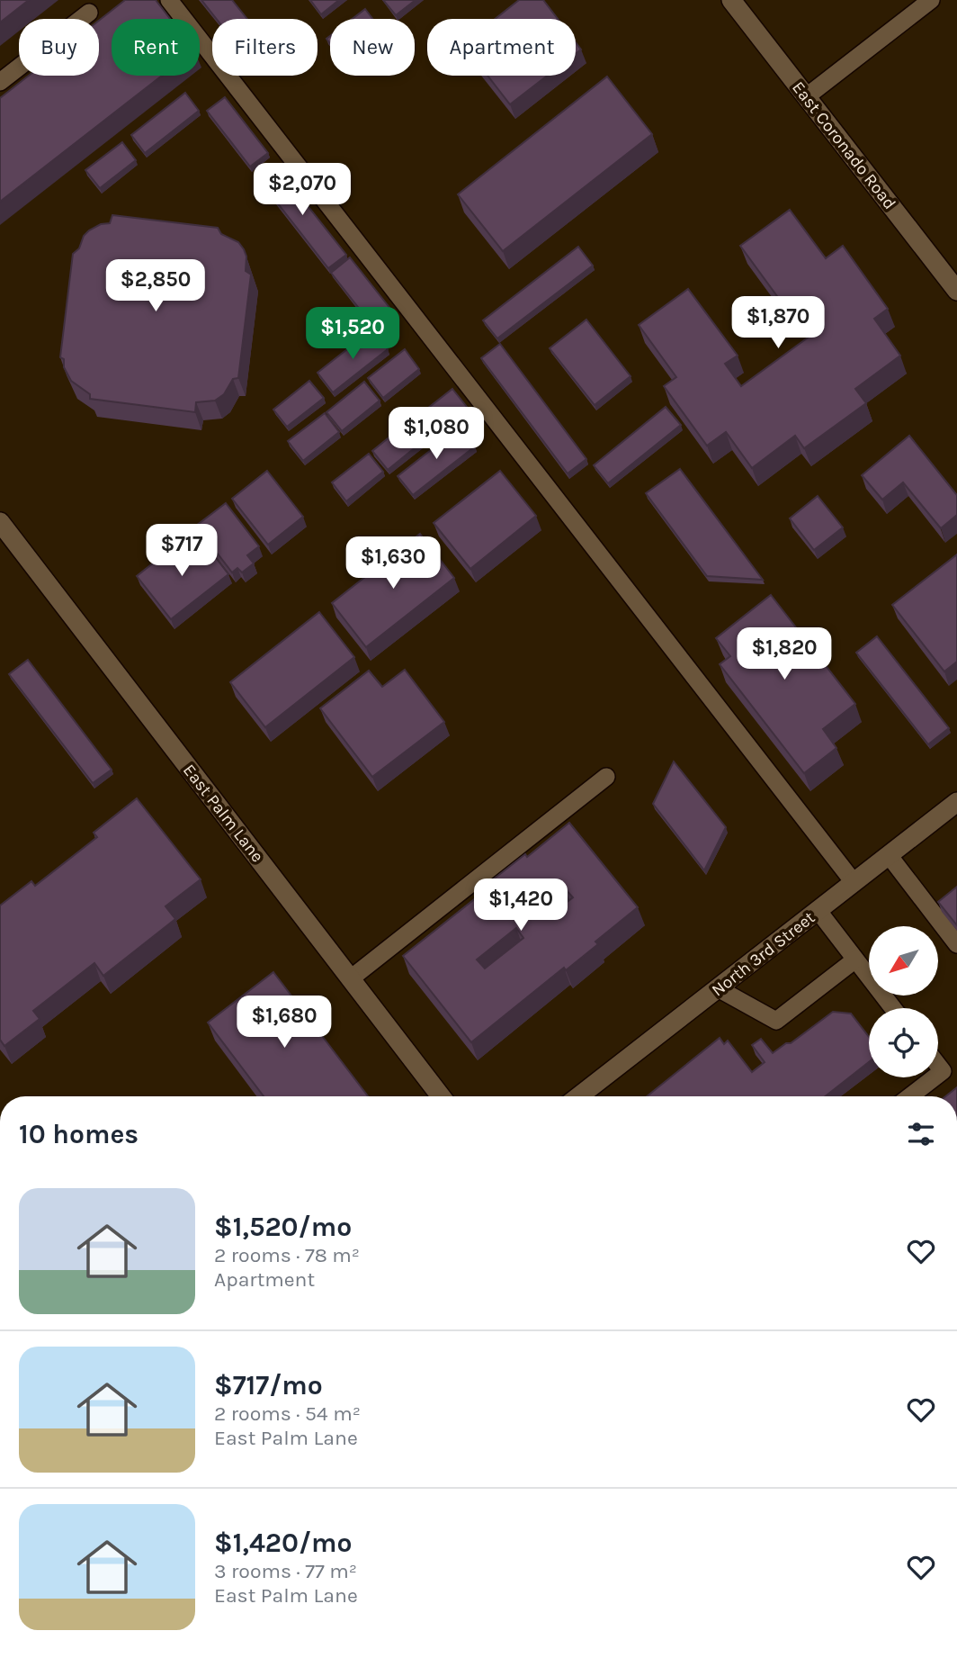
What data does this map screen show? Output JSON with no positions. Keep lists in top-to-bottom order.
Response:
{
  "streets": {
    "street": ["East Coronado Road", "East Palm Lane", "North 3rd Street"]
  },
  "north": "bottom left",
  "page": {
    "chip": [
      "Buy",
      "Rent",
      "Filters",
      "New",
      "Apartment"
    ],
    "price": [
      "$2,070",
      "$2,850",
      "$1,870",
      "$1,520",
      "$1,080",
      "$717",
      "$1,630",
      "$1,820",
      "$1,420",
      "$1,680"
    ],
    "heading": "10 homes",
    "list": [
      {
        "name": "$1,520/mo",
        "note": "2 rooms · 78 m² · Apartment"
      },
      {
        "name": "$717/mo",
        "note": "2 rooms · 54 m² · East Palm Lane"
      },
      {
        "name": "$1,420/mo",
        "note": "3 rooms · 77 m² · East Palm Lane"
      }
    ]
  }
}
